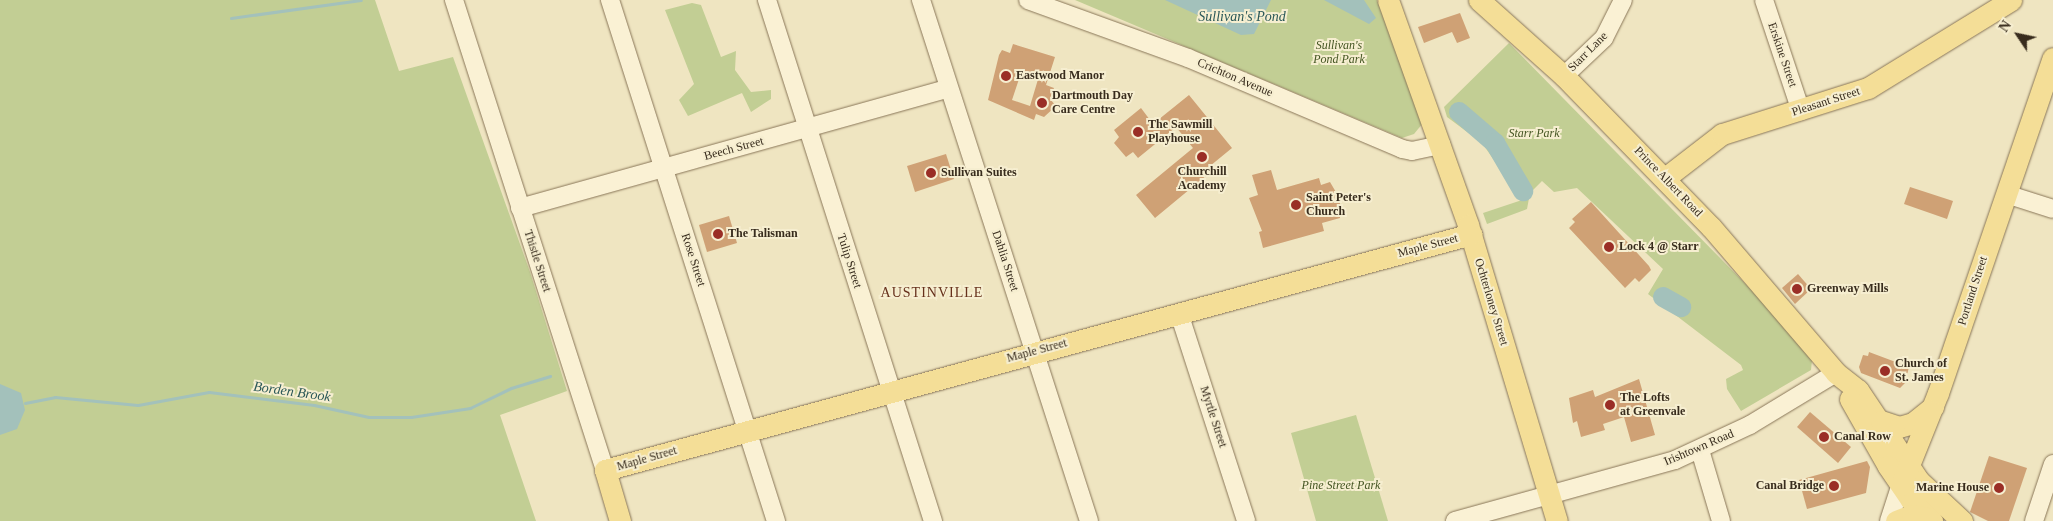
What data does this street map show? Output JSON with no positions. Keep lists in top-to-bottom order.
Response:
{
  "streets": {
    "main road": [
      "Pleasant Street",
      "Prince Albert Road",
      "Maple Street",
      "Thistle Street",
      "Portland Street",
      "Ochterloney Street"
    ],
    "street": [
      "Starr Lane",
      "Erskine Street",
      "Crichton Avenue",
      "Beech Street",
      "Rose Street",
      "Tulip Street",
      "Dahlia Street",
      "Myrtle Street",
      "Irishtown Road"
    ]
  },
  "crossings": [
    ["Starr Lane", "Prince Albert Road"],
    ["Erskine Street", "Pleasant Street"],
    ["Crichton Avenue", "Ochterloney Street"],
    ["Pleasant Street", "Prince Albert Road"],
    ["Beech Street", "Rose Street"],
    ["Beech Street", "Thistle Street"],
    ["Beech Street", "Tulip Street"],
    ["Beech Street", "Dahlia Street"],
    ["Prince Albert Road", "Portland Street"],
    ["Prince Albert Road", "Irishtown Road"],
    ["Maple Street", "Rose Street"],
    ["Maple Street", "Thistle Street"],
    ["Maple Street", "Tulip Street"],
    ["Maple Street", "Dahlia Street"],
    ["Maple Street", "Ochterloney Street"],
    ["Maple Street", "Myrtle Street"],
    ["Ochterloney Street", "Irishtown Road"]
  ],
  "districts": ["AUSTINVILLE"],
  "water": ["Sullivan's Pond", "Borden Brook"],
  "parks": ["Sullivan's Pond Park", "Starr Park", "Pine Street Park"],
  "places": [
    "Eastwood Manor",
    "Dartmouth Day Care Centre",
    "The Sawmill Playhouse",
    "Churchill Academy",
    "Sullivan Suites",
    "Saint Peter's Church",
    "The Talisman",
    "Lock 4 @ Starr",
    "Greenway Mills",
    "Church of St. James",
    "The Lofts at Greenvale",
    "Canal Row",
    "Canal Bridge",
    "Marine House"
  ],
  "north": "top left"
}
